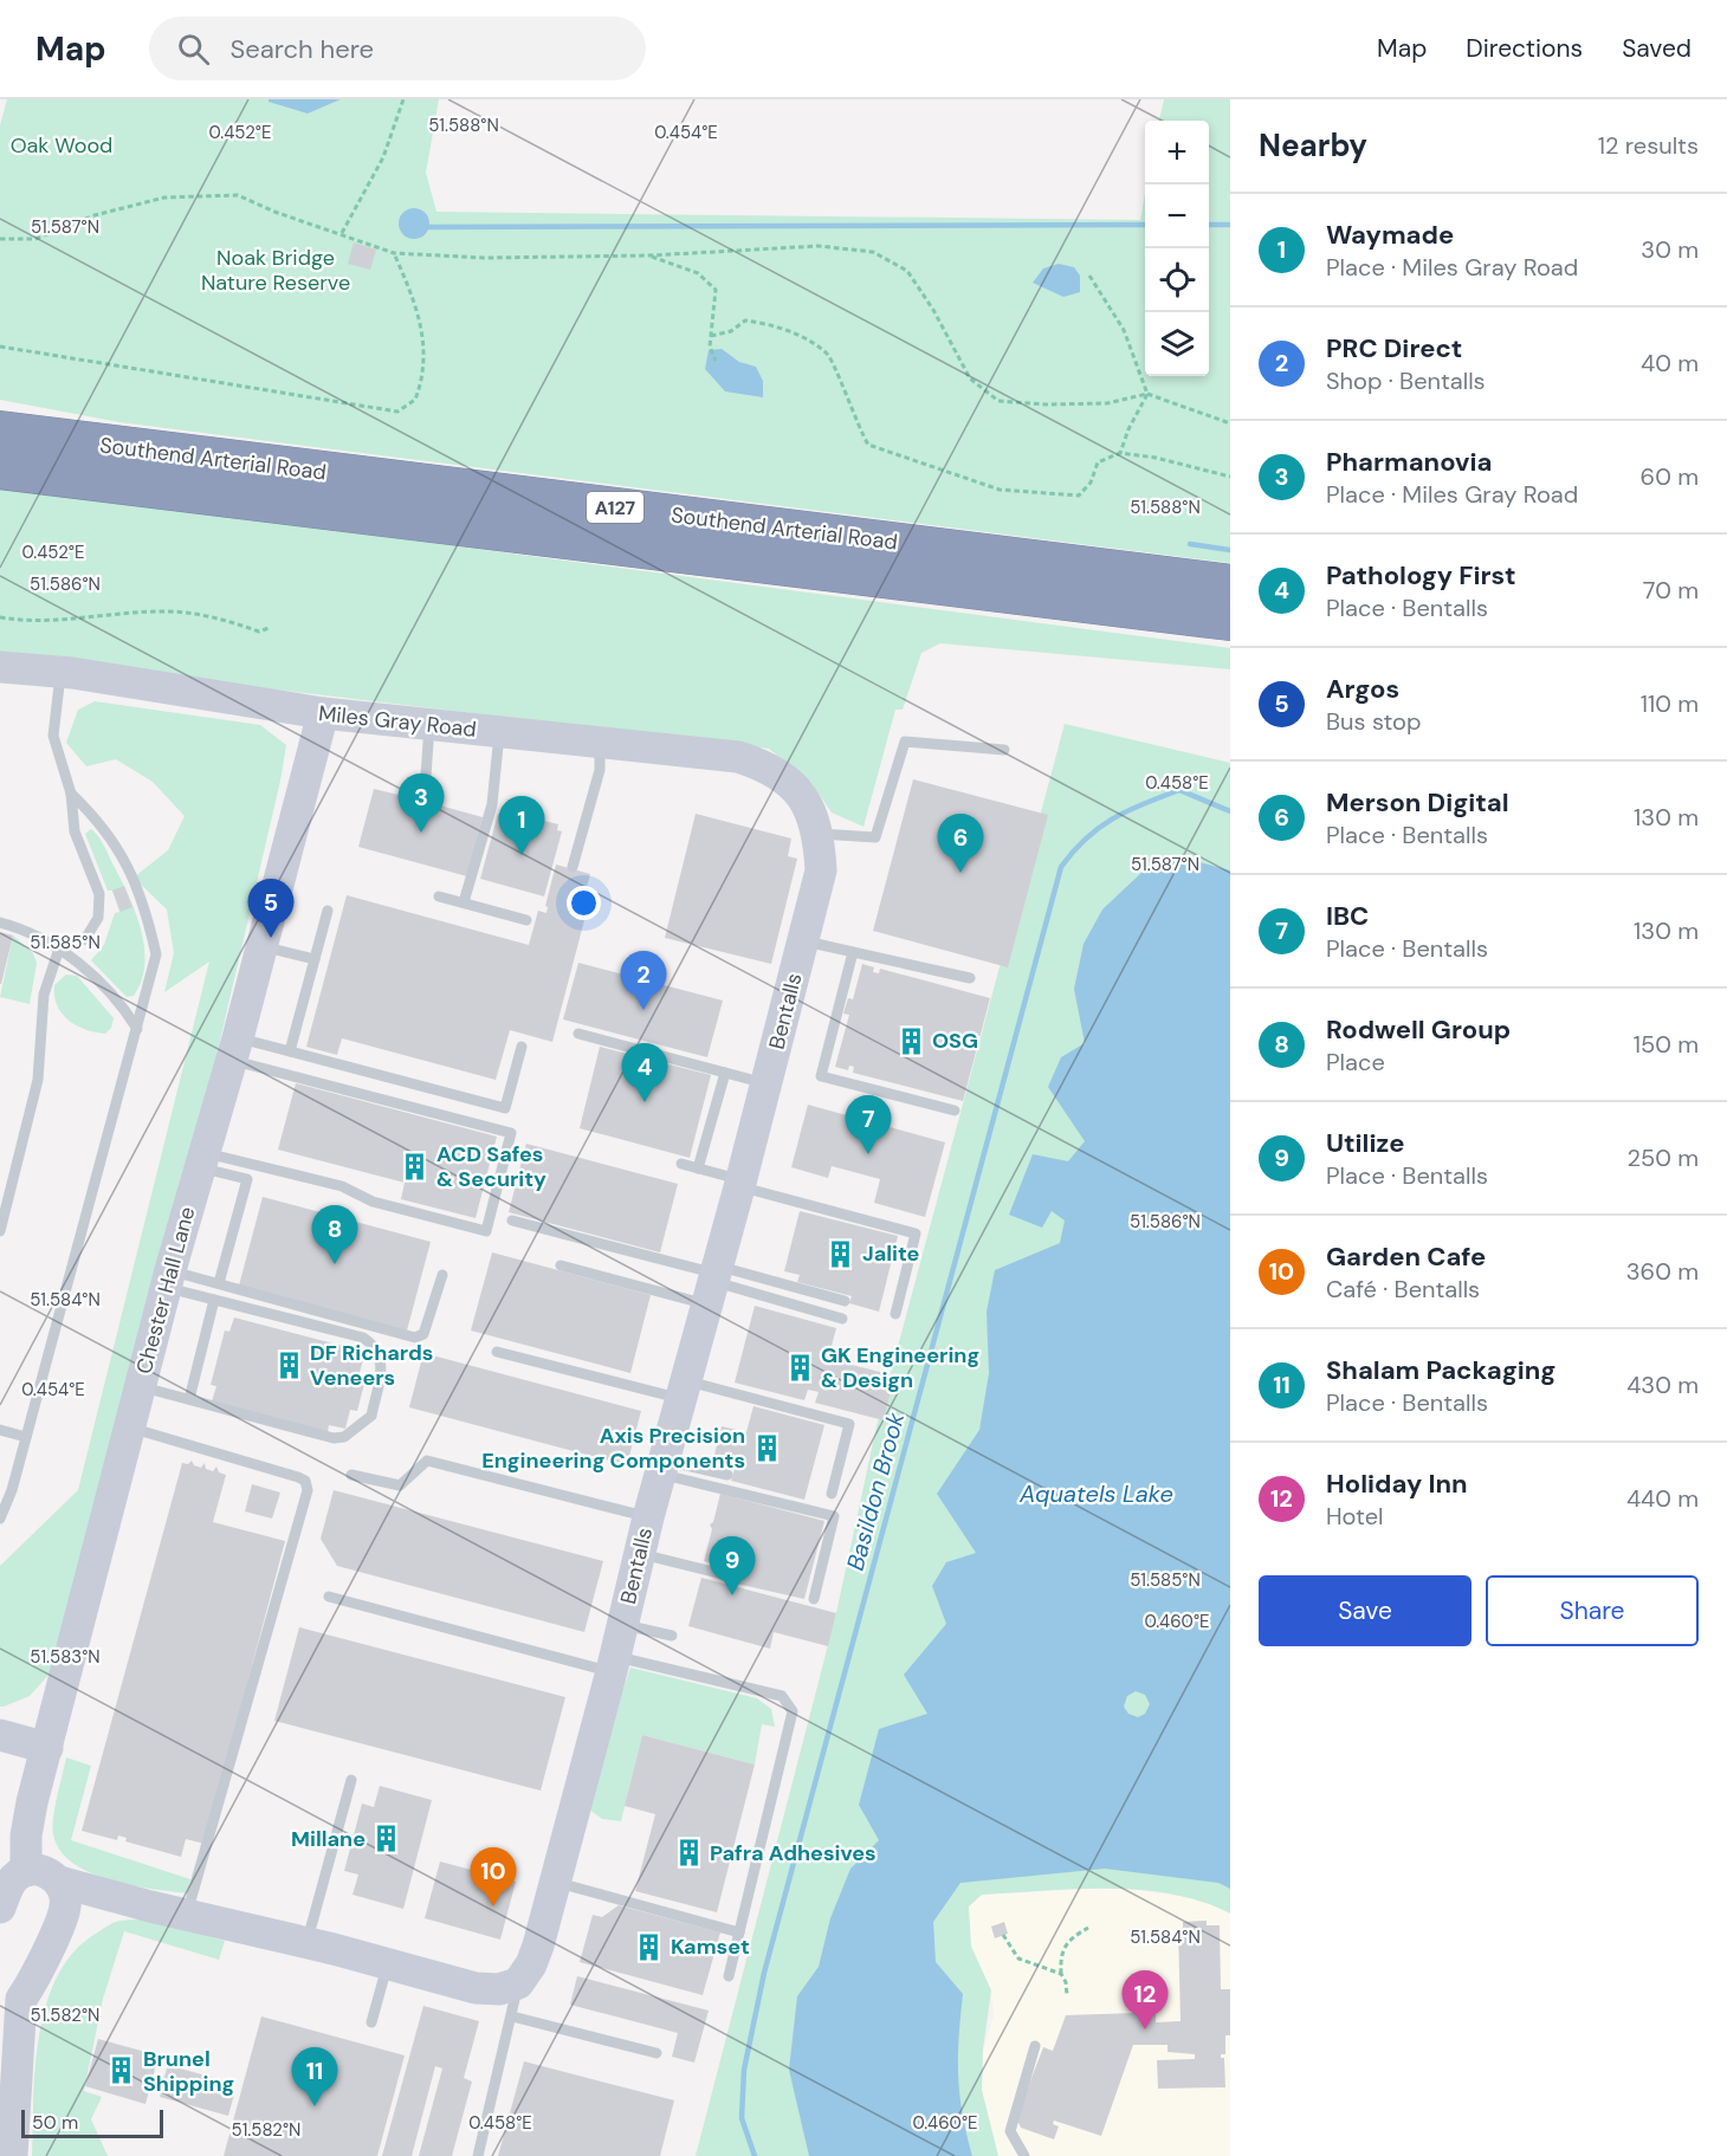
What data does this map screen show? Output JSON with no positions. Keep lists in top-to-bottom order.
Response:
{
  "streets": {
    "highway": ["Southend Arterial Road", "A127"],
    "street": ["Miles Gray Road", "Bentalls", "Chester Hall Lane"]
  },
  "crossings": [
    ["Miles Gray Road", "Bentalls"],
    ["Miles Gray Road", "Chester Hall Lane"]
  ],
  "water": ["Basildon Brook", "Aquatels Lake"],
  "parks": ["Oak Wood", "Noak Bridge Nature Reserve"],
  "places": {
    "building": [
      "OSG",
      "ACD Safes & Security",
      "Jalite",
      "DF Richards Veneers",
      "GK Engineering & Design",
      "Axis Precision Engineering Components",
      "Millane",
      "Pafra Adhesives",
      "Kamset",
      "Brunel Shipping"
    ]
  },
  "scale_bar": "50 m",
  "page": {
    "header": "Map",
    "search": "Search here",
    "nav": ["Map", "Directions", "Saved"],
    "heading": ["Nearby", "12 results"],
    "map_buttons": ["+", "−"],
    "list": [
      {
        "mark": "1",
        "name": "Waymade",
        "note": "Place · Miles Gray Road",
        "value": "30 m"
      },
      {
        "mark": "2",
        "name": "PRC Direct",
        "note": "Shop · Bentalls",
        "value": "40 m"
      },
      {
        "mark": "3",
        "name": "Pharmanovia",
        "note": "Place · Miles Gray Road",
        "value": "60 m"
      },
      {
        "mark": "4",
        "name": "Pathology First",
        "note": "Place · Bentalls",
        "value": "70 m"
      },
      {
        "mark": "5",
        "name": "Argos",
        "note": "Bus stop",
        "value": "110 m"
      },
      {
        "mark": "6",
        "name": "Merson Digital",
        "note": "Place · Bentalls",
        "value": "130 m"
      },
      {
        "mark": "7",
        "name": "IBC",
        "note": "Place · Bentalls",
        "value": "130 m"
      },
      {
        "mark": "8",
        "name": "Rodwell Group",
        "note": "Place",
        "value": "150 m"
      },
      {
        "mark": "9",
        "name": "Utilize",
        "note": "Place · Bentalls",
        "value": "250 m"
      },
      {
        "mark": "10",
        "name": "Garden Cafe",
        "note": "Café · Bentalls",
        "value": "360 m"
      },
      {
        "mark": "11",
        "name": "Shalam Packaging",
        "note": "Place · Bentalls",
        "value": "430 m"
      },
      {
        "mark": "12",
        "name": "Holiday Inn",
        "note": "Hotel",
        "value": "440 m"
      }
    ],
    "pins": [
      "3",
      "1",
      "6",
      "5",
      "2",
      "4",
      "7",
      "8",
      "9",
      "10",
      "12",
      "11"
    ],
    "buttons": ["Save", "Share"],
    "scale": "50 m"
  },
  "coordinates": [
    "51.588°N",
    "0.452°E",
    "0.454°E",
    "51.587°N",
    "51.586°N",
    "0.458°E",
    "51.585°N",
    "51.584°N",
    "0.460°E",
    "51.583°N",
    "51.582°N"
  ]
}
